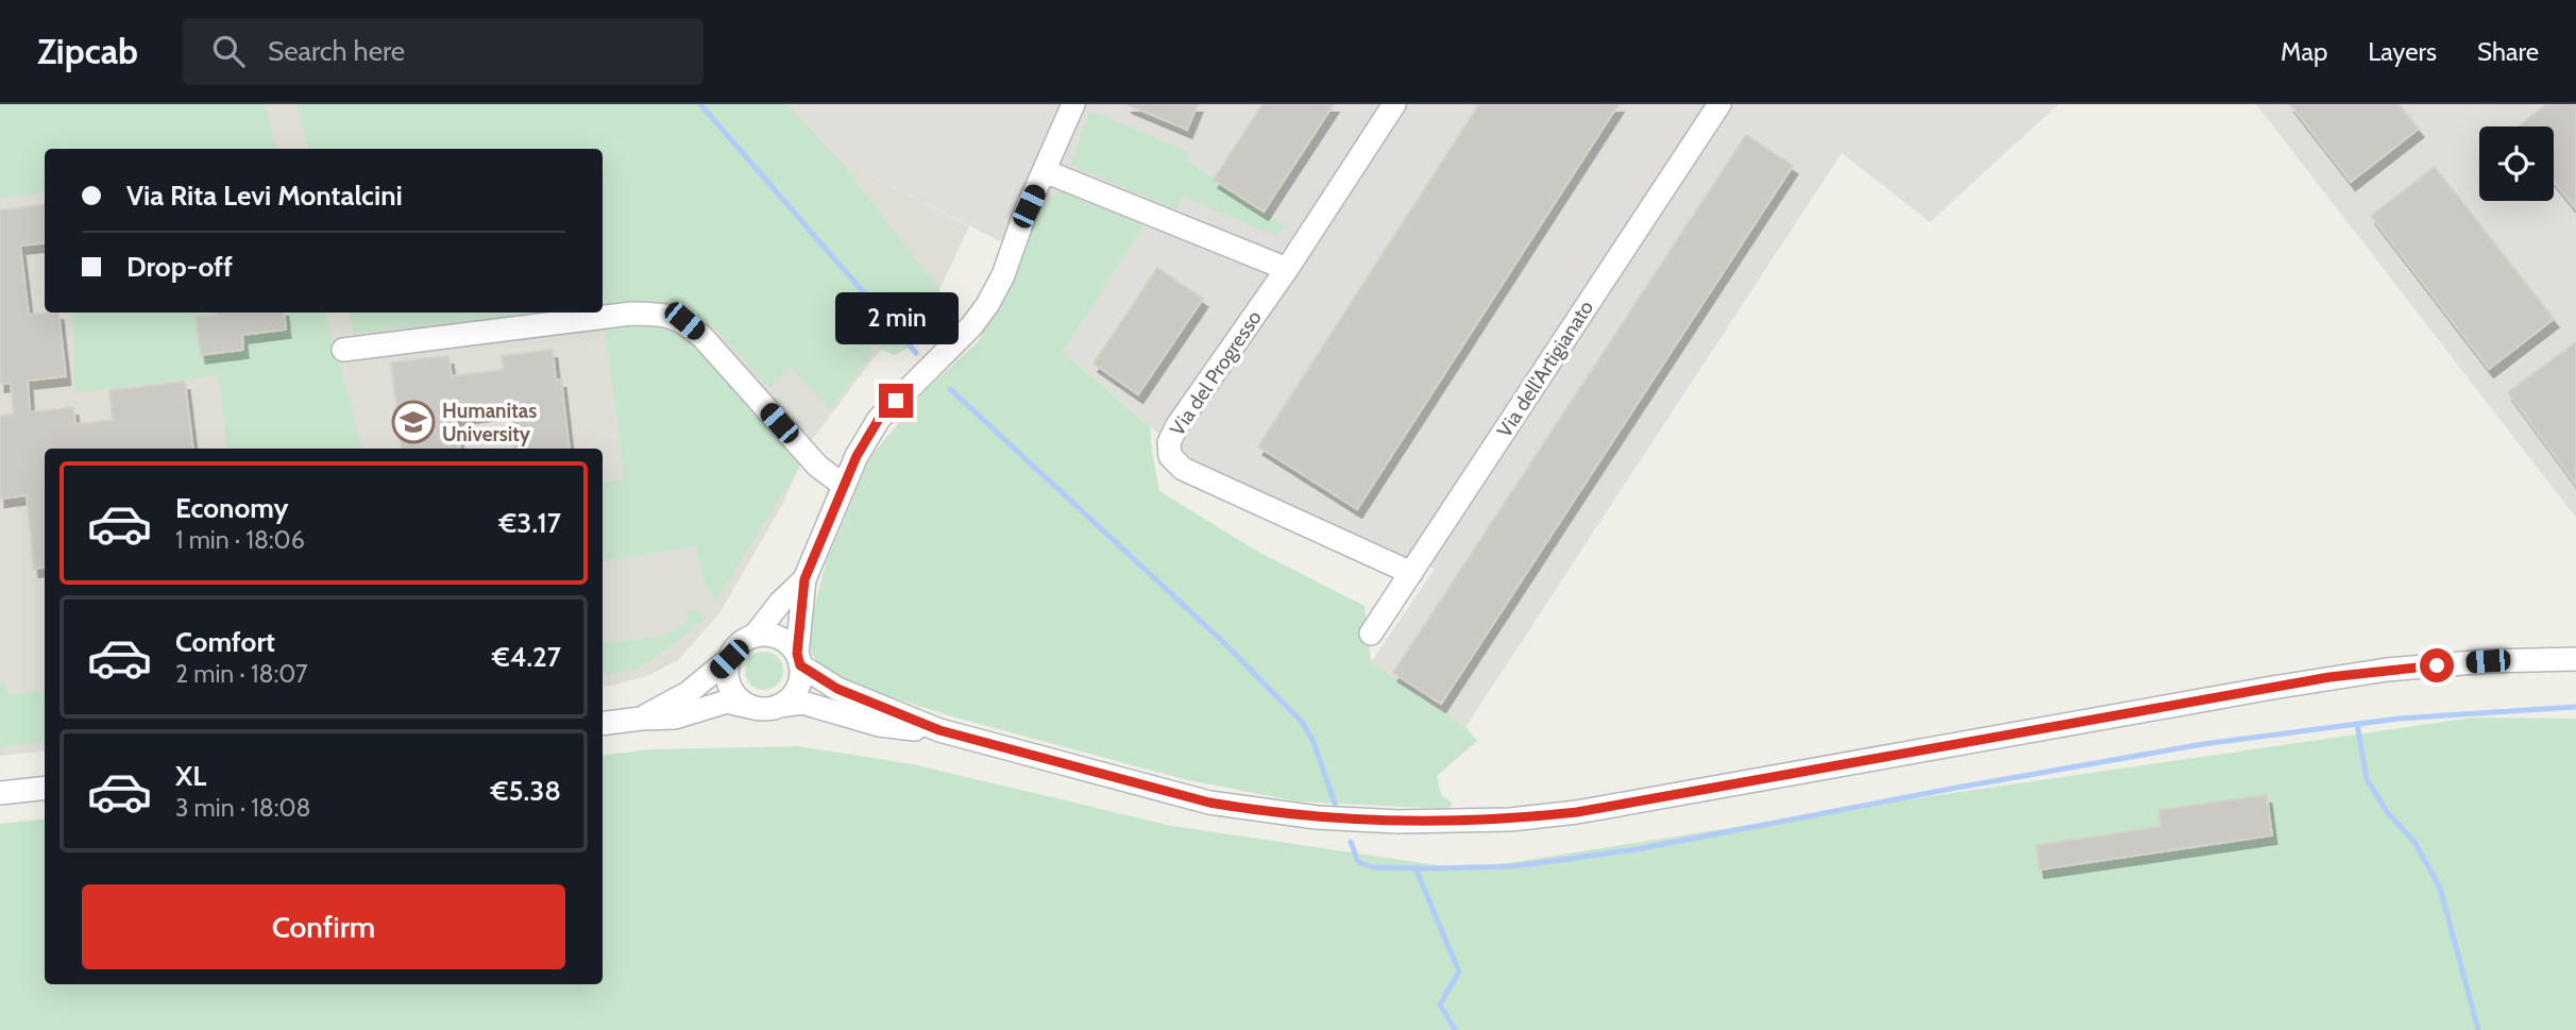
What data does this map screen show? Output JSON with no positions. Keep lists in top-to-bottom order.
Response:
{
  "streets": {
    "street": ["Via dell'Artigianato", "Via del Progresso"]
  },
  "crossings": [
    ["Via dell'Artigianato", "Via del Progresso"]
  ],
  "places": {
    "school or university": ["Humanitas University"]
  },
  "page": {
    "header": "Zipcab",
    "search": "Search here",
    "nav": ["Map", "Layers", "Share"],
    "banner": ["Via Rita Levi Montalcini", "Drop-off"],
    "bubble": "2 min",
    "list": [
      {
        "name": "Economy",
        "note": "1 min · 18:06",
        "value": "€3.17"
      },
      {
        "name": "Comfort",
        "note": "2 min · 18:07",
        "value": "€4.27"
      },
      {
        "name": "XL",
        "note": "3 min · 18:08",
        "value": "€5.38"
      }
    ],
    "buttons": "Confirm"
  }
}
